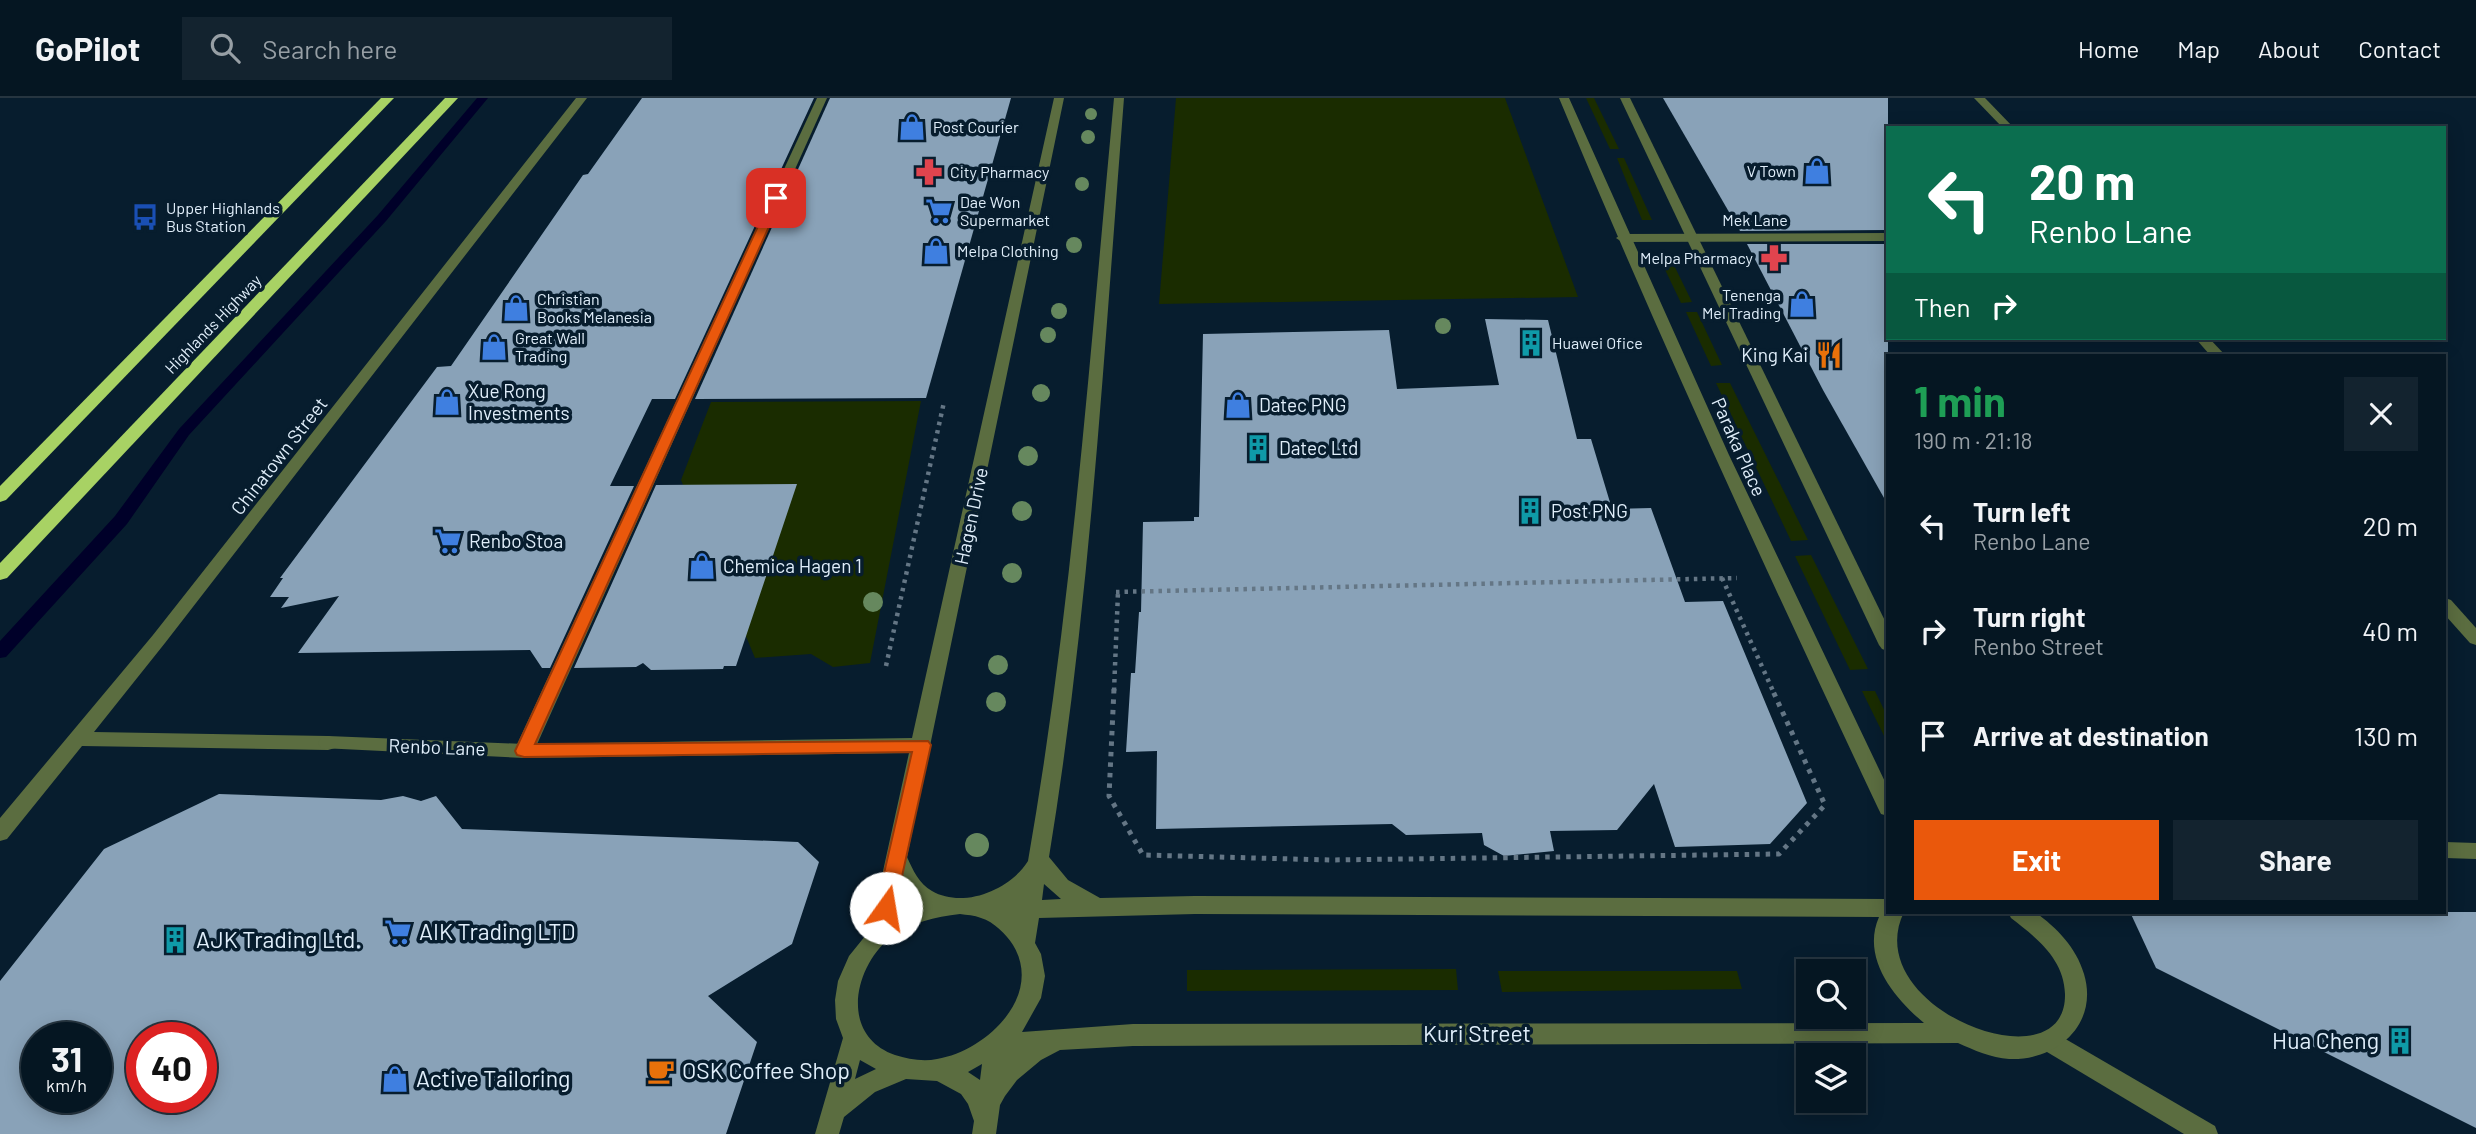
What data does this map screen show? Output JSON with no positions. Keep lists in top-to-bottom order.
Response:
{
  "streets": {
    "highway": ["Highlands Highway"],
    "street": [
      "Mek Lane",
      "Paraka Place",
      "Chinatown Street",
      "Hagen Drive",
      "Renbo Lane",
      "Kuri Street"
    ]
  },
  "crossings": [
    ["Mek Lane", "Paraka Place"],
    ["Chinatown Street", "Renbo Lane"],
    ["Hagen Drive", "Renbo Lane"],
    ["Hagen Drive", "Kuri Street"]
  ],
  "places": {
    "shop": [
      "Post Courier",
      "V Town",
      "Melpa Clothing",
      "Tenenga Mel Trading",
      "Christian Books Melanesia",
      "Great Wall Trading",
      "Xue Rong Investments",
      "Datec PNG",
      "Chemica Hagen 1",
      "Active Tailoring"
    ],
    "pharmacy": ["City Pharmacy", "Melpa Pharmacy"],
    "supermarket": ["Dae Won Supermarket", "Renbo Stoa", "AIK Trading LTD"],
    "bus stop": ["Upper Highlands Bus Station"],
    "building": [
      "Huawei Ofice",
      "Datec Ltd",
      "Post PNG",
      "AJK Trading Ltd.",
      "Hua Cheng"
    ],
    "restaurant": ["King Kai"],
    "cafe": ["OSK Coffee Shop"]
  },
  "page": {
    "header": "GoPilot",
    "search": "Search here",
    "nav": [
      "Home",
      "Map",
      "About",
      "Contact"
    ],
    "turn": ["20 m", "Renbo Lane"],
    "then": "Then",
    "heading": ["1 min", "190 m · 21:18"],
    "list": [
      {
        "name": "Turn left",
        "note": "Renbo Lane",
        "value": "20 m"
      },
      {
        "name": "Turn right",
        "note": "Renbo Street",
        "value": "40 m"
      },
      {
        "name": "Arrive at destination",
        "value": "130 m"
      }
    ],
    "buttons": ["Exit", "Share"],
    "speed": "31 km/h",
    "limit": "40"
  }
}
